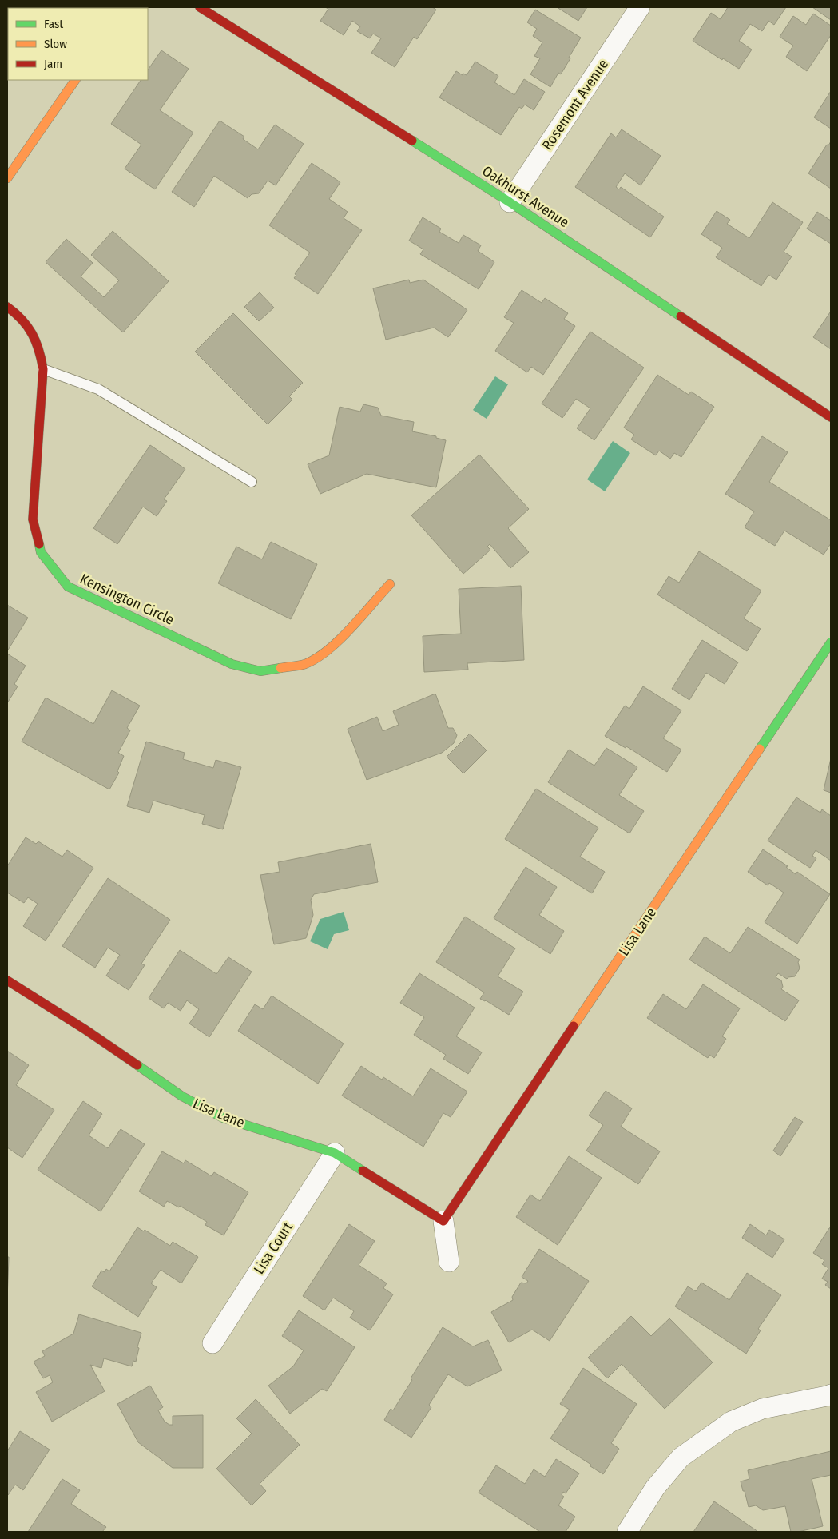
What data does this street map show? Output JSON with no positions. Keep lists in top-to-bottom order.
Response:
{
  "streets": {
    "street": [
      "Rosemont Avenue",
      "Oakhurst Avenue",
      "Kensington Circle",
      "Lisa Lane",
      "Lisa Court"
    ]
  },
  "crossings": [
    ["Rosemont Avenue", "Oakhurst Avenue"],
    ["Lisa Lane", "Lisa Court"]
  ],
  "legend": ["Fast", "Slow", "Jam"]
}
